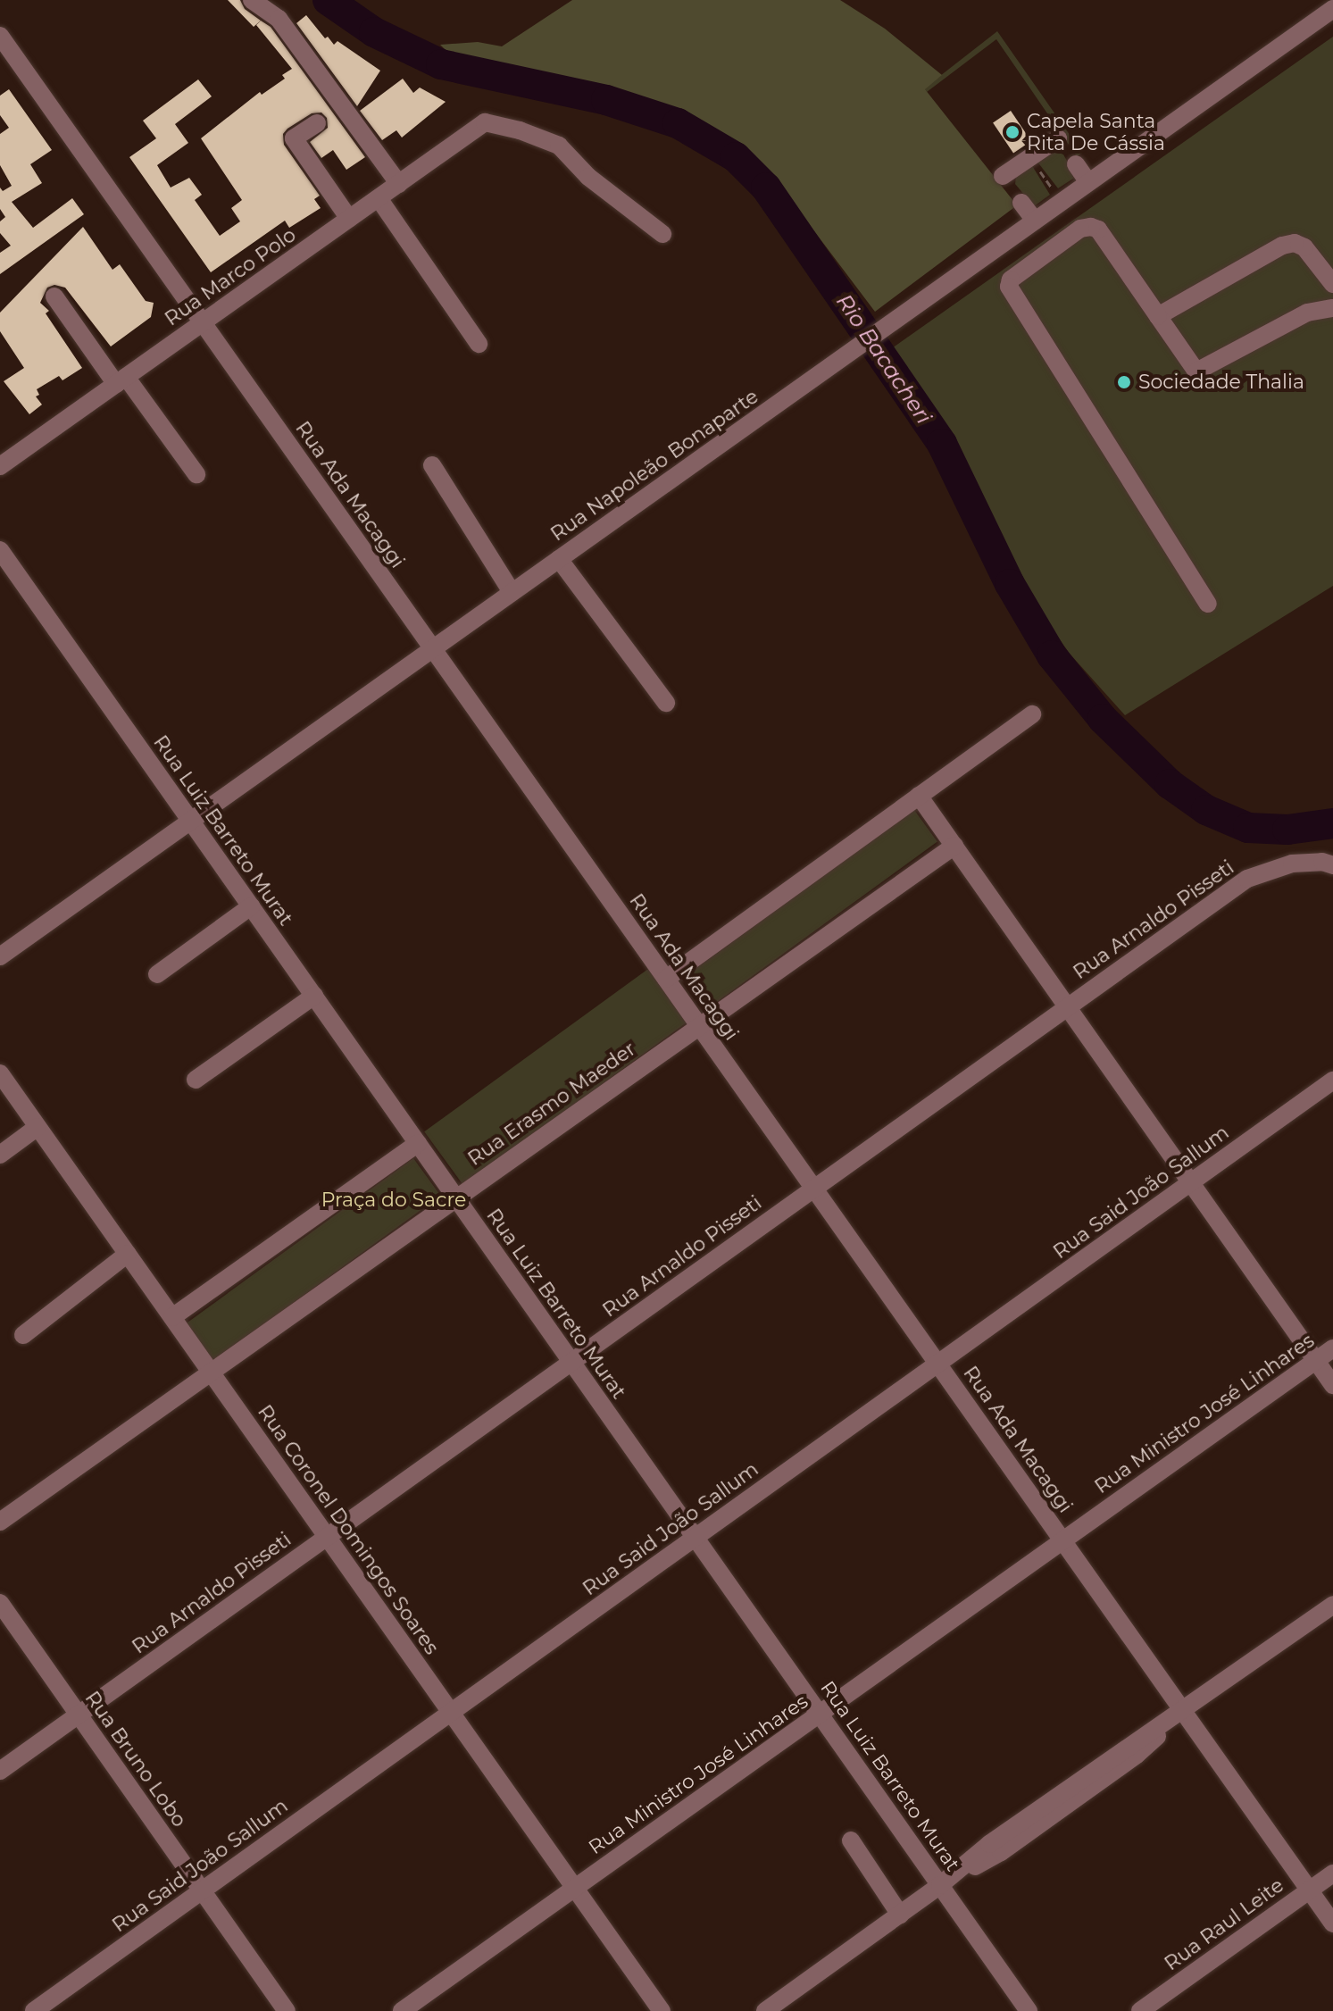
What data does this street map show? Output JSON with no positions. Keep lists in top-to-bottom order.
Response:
{
  "streets": {
    "street": [
      "Rua Marco Polo",
      "Rua Napoleão Bonaparte",
      "Rua Ada Macaggi",
      "Rua Luiz Barreto Murat",
      "Rua Arnaldo Pisseti",
      "Rua Erasmo Maeder",
      "Rua Said João Sallum",
      "Rua Ministro José Linhares",
      "Rua Coronel Domingos Soares",
      "Rua Bruno Lobo",
      "Rua Raul Leite"
    ]
  },
  "crossings": [
    ["Rua Marco Polo", "Rua Ada Macaggi"],
    ["Rua Napoleão Bonaparte", "Rua Ada Macaggi"],
    ["Rua Napoleão Bonaparte", "Rua Luiz Barreto Murat"],
    ["Rua Ada Macaggi", "Rua Arnaldo Pisseti"],
    ["Rua Ada Macaggi", "Rua Erasmo Maeder"],
    ["Rua Ada Macaggi", "Rua Said João Sallum"],
    ["Rua Ada Macaggi", "Rua Ministro José Linhares"],
    ["Rua Ada Macaggi", "Rua Raul Leite"],
    ["Rua Luiz Barreto Murat", "Rua Arnaldo Pisseti"],
    ["Rua Luiz Barreto Murat", "Rua Erasmo Maeder"],
    ["Rua Luiz Barreto Murat", "Rua Said João Sallum"],
    ["Rua Luiz Barreto Murat", "Rua Ministro José Linhares"],
    ["Rua Arnaldo Pisseti", "Rua Coronel Domingos Soares"],
    ["Rua Arnaldo Pisseti", "Rua Bruno Lobo"],
    ["Rua Erasmo Maeder", "Rua Coronel Domingos Soares"],
    ["Rua Said João Sallum", "Rua Coronel Domingos Soares"],
    ["Rua Said João Sallum", "Rua Bruno Lobo"],
    ["Rua Ministro José Linhares", "Rua Coronel Domingos Soares"]
  ],
  "water": ["Rio Bacacheri"],
  "parks": ["Praça do Sacre"],
  "places": ["Capela Santa Rita De Cássia", "Sociedade Thalia"]
}
